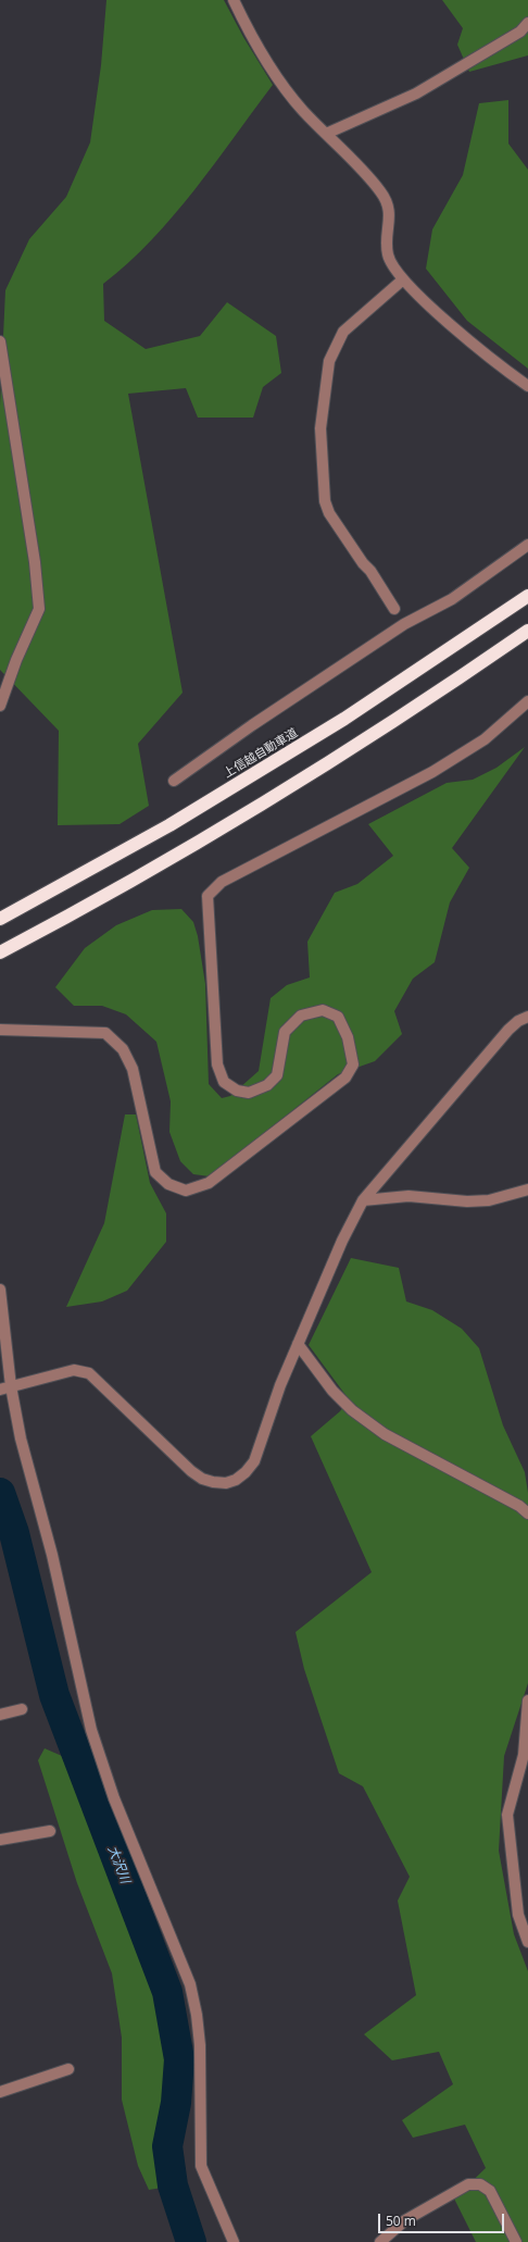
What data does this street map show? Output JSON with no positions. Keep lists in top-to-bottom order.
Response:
{
  "streets": {
    "highway": ["上信越自動車道"]
  },
  "water": ["大沢川"],
  "scale_bar": "50 m"
}
